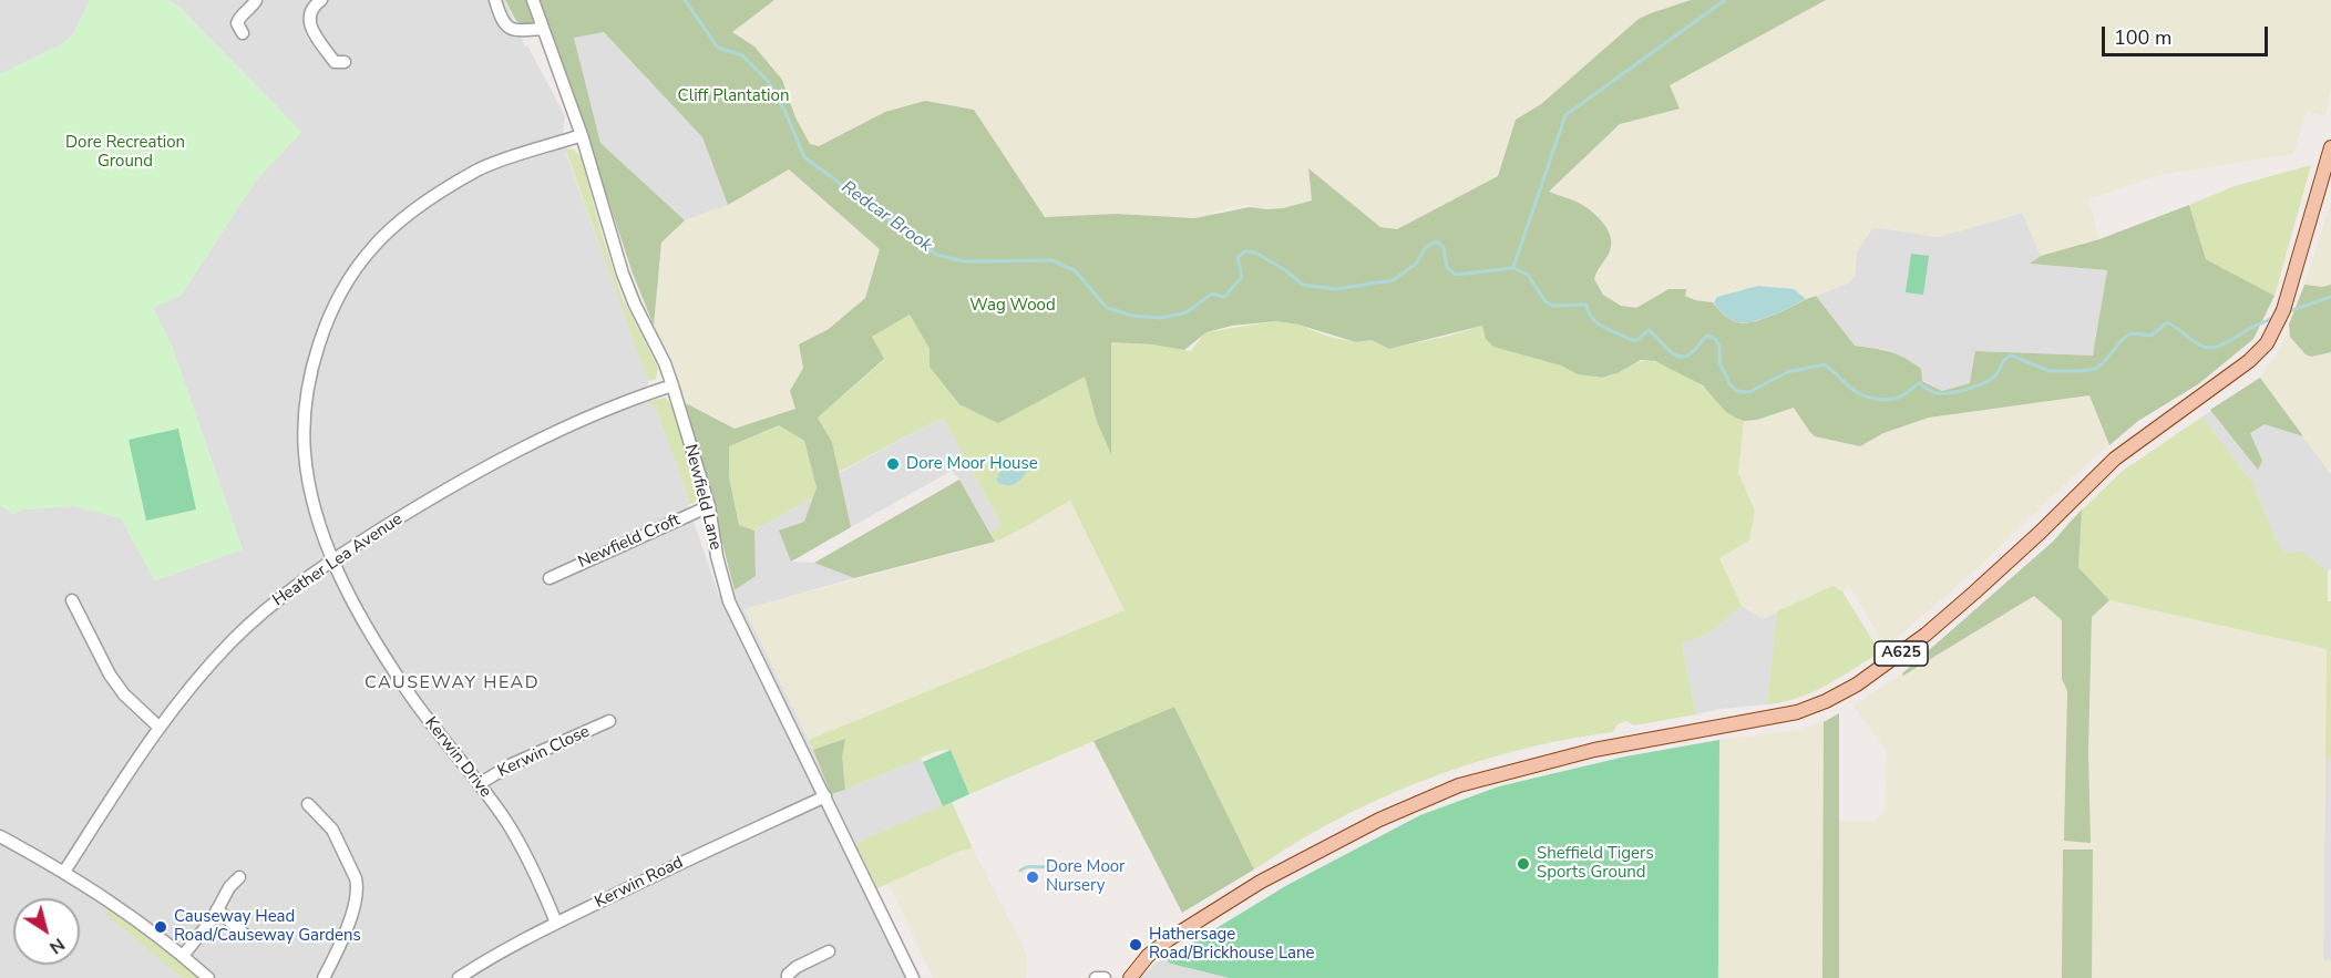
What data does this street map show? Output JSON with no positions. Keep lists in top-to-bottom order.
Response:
{
  "streets": {
    "main road": ["A625"],
    "street": [
      "Newfield Lane",
      "Newfield Croft",
      "Heather Lea Avenue",
      "Kerwin Close",
      "Kerwin Drive",
      "Kerwin Road"
    ]
  },
  "crossings": [
    ["Newfield Lane", "Newfield Croft"],
    ["Newfield Lane", "Heather Lea Avenue"],
    ["Newfield Lane", "Kerwin Drive"],
    ["Newfield Lane", "Kerwin Road"],
    ["Heather Lea Avenue", "Kerwin Drive"],
    ["Kerwin Close", "Kerwin Drive"],
    ["Kerwin Drive", "Kerwin Road"]
  ],
  "districts": ["CAUSEWAY HEAD"],
  "water": ["Redcar Brook"],
  "parks": ["Cliff Plantation", "Dore Recreation Ground", "Wag Wood"],
  "places": [
    "Dore Moor House",
    "Sheffield Tigers Sports Ground",
    "Dore Moor Nursery",
    "Causeway Head Road/Causeway Gardens",
    "Hathersage Road/Brickhouse Lane"
  ],
  "scale_bar": "100 m",
  "north": "bottom right"
}
